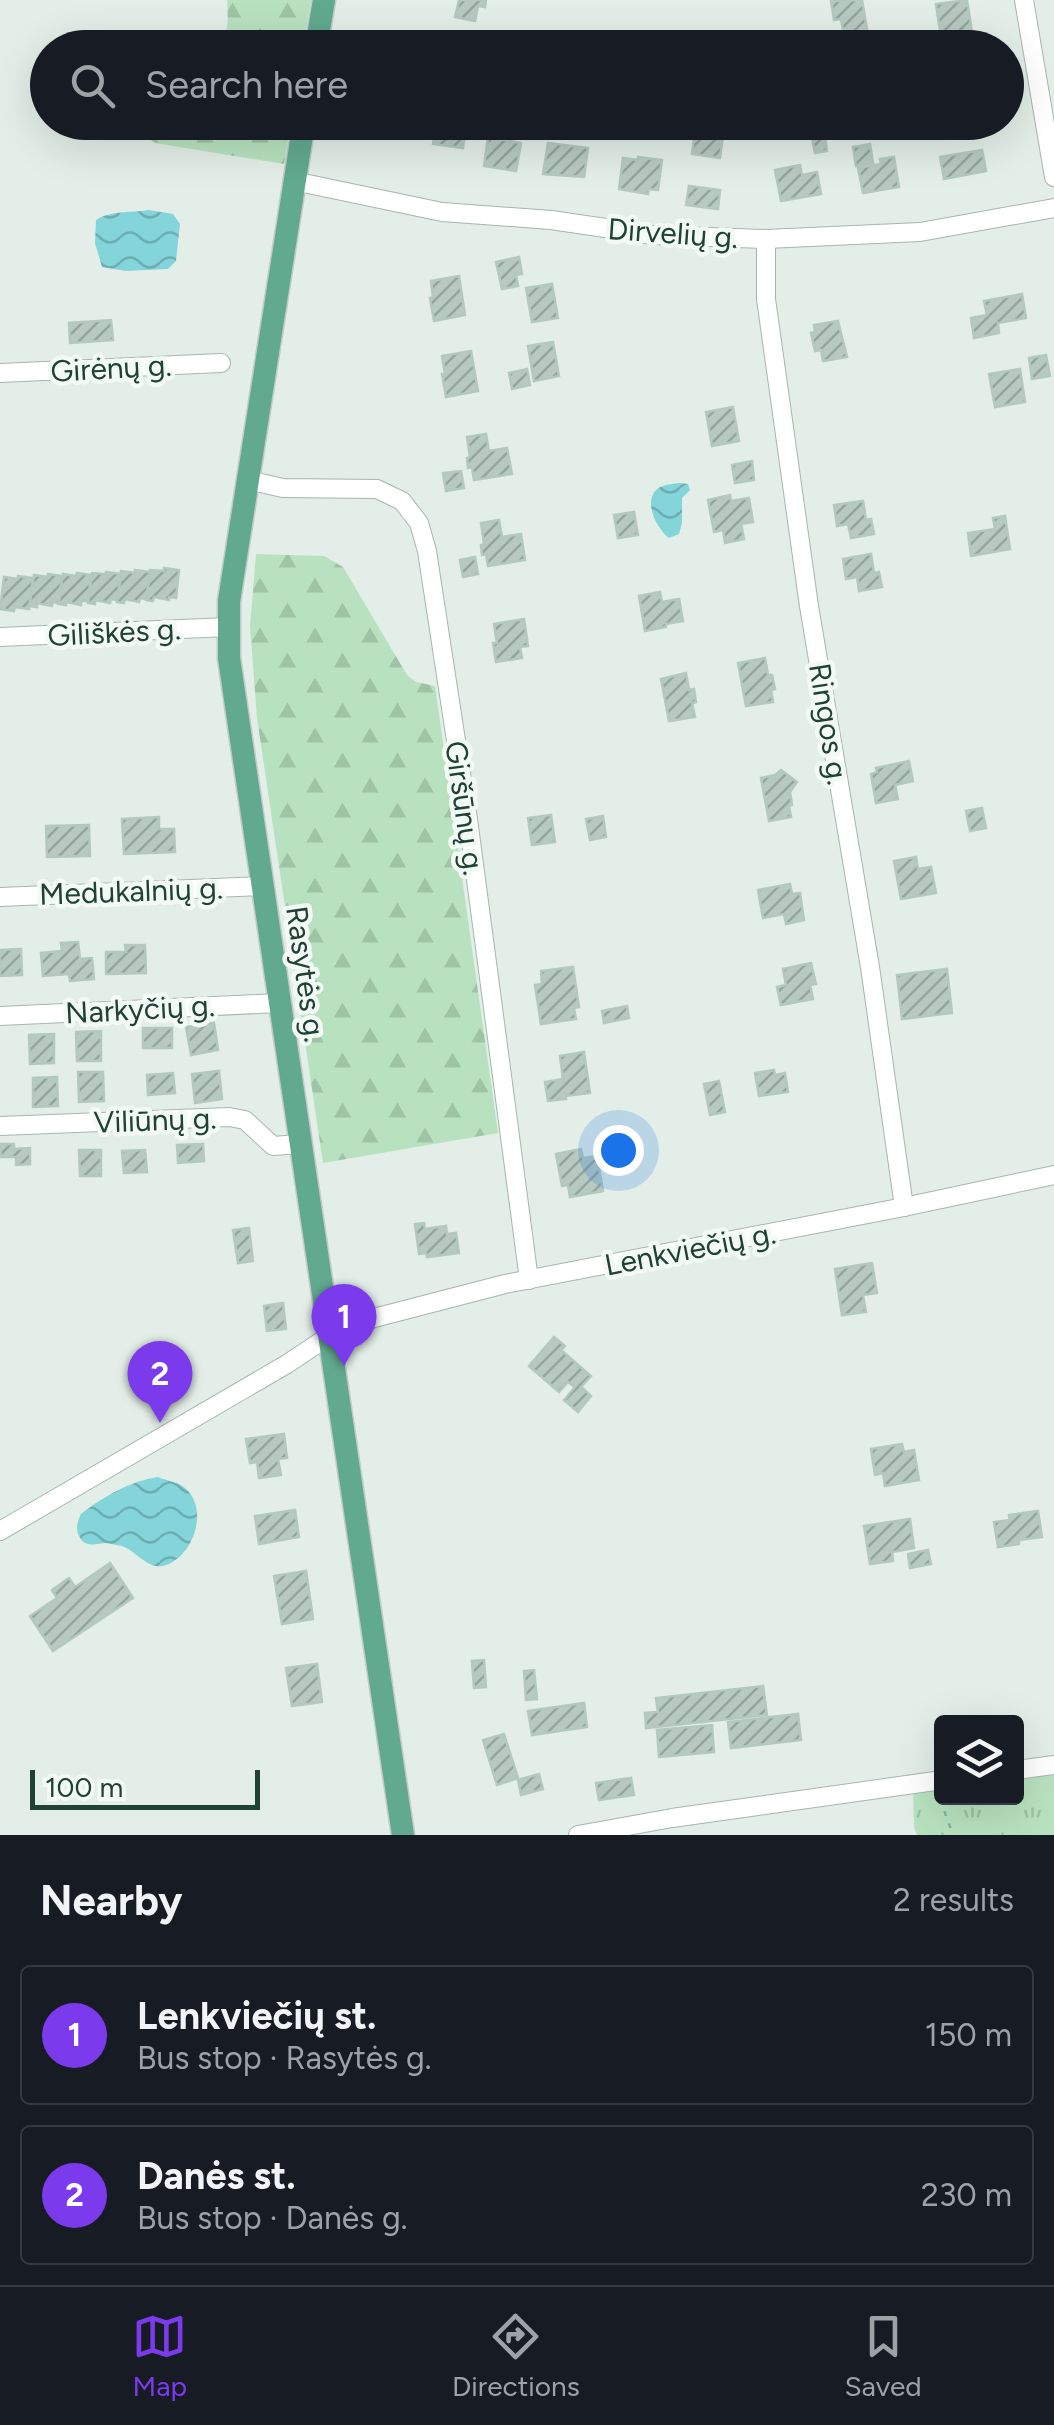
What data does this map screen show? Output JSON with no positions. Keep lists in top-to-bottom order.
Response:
{
  "streets": {
    "main road": ["Rasytės g."],
    "street": [
      "Dirvelių g.",
      "Girėnų g.",
      "Giliškės g.",
      "Ringos g.",
      "Giršūnų g.",
      "Medukalnių g.",
      "Narkyčių g.",
      "Viliūnų g.",
      "Lenkviečių g."
    ]
  },
  "crossings": [
    ["Dirvelių g.", "Ringos g."],
    ["Dirvelių g.", "Rasytės g."],
    ["Giliškės g.", "Rasytės g."],
    ["Ringos g.", "Lenkviečių g."],
    ["Giršūnų g.", "Rasytės g."],
    ["Giršūnų g.", "Lenkviečių g."],
    ["Medukalnių g.", "Rasytės g."],
    ["Rasytės g.", "Narkyčių g."],
    ["Rasytės g.", "Viliūnų g."],
    ["Rasytės g.", "Lenkviečių g."]
  ],
  "scale_bar": "100 m",
  "page": {
    "search": "Search here",
    "pins": ["1", "2"],
    "scale": "100 m",
    "heading": ["Nearby", "2 results"],
    "list": [
      {
        "mark": "1",
        "name": "Lenkviečių st.",
        "note": "Bus stop · Rasytės g.",
        "value": "150 m"
      },
      {
        "mark": "2",
        "name": "Danės st.",
        "note": "Bus stop · Danės g.",
        "value": "230 m"
      }
    ],
    "nav": ["Map", "Directions", "Saved"]
  }
}
